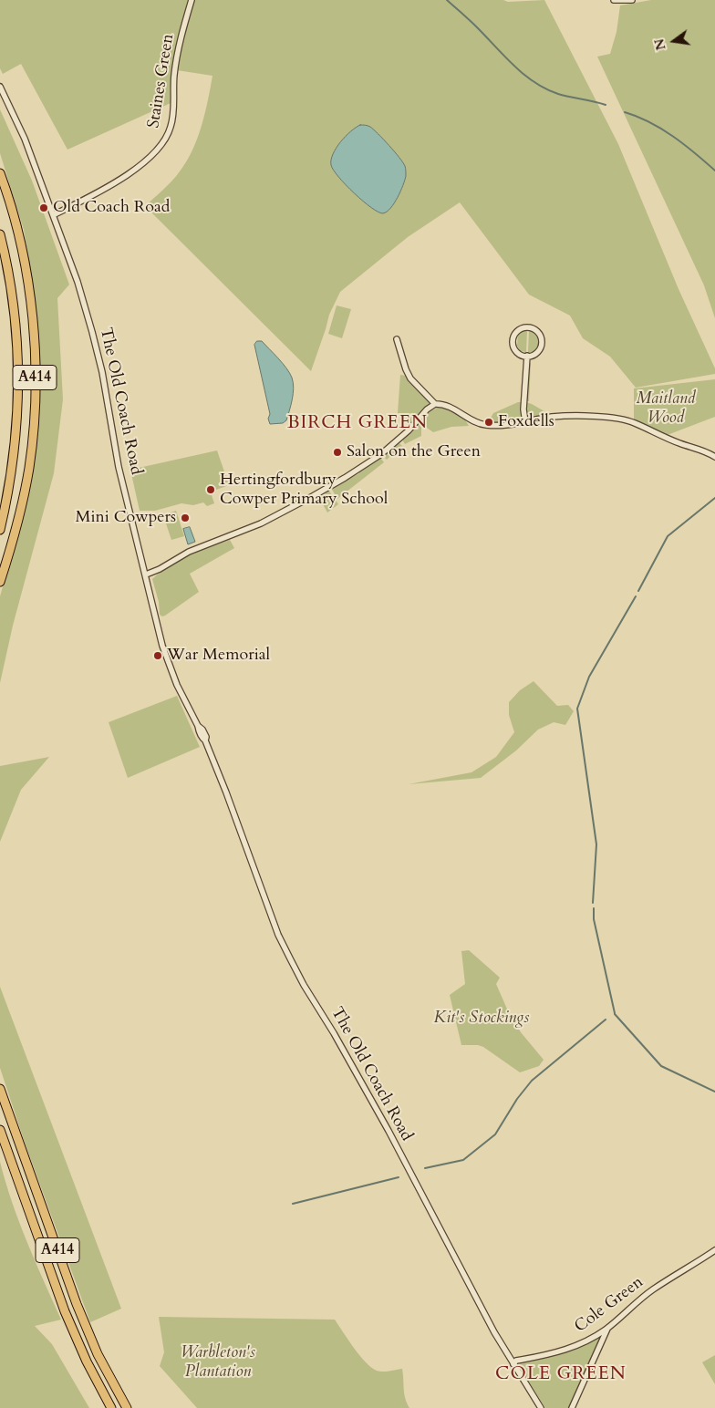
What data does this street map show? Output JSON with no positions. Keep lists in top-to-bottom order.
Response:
{
  "streets": {
    "highway": ["A414"],
    "street": ["Staines Green", "The Old Coach Road", "Cole Green"]
  },
  "crossings": [
    ["Staines Green", "The Old Coach Road"],
    ["The Old Coach Road", "Cole Green"]
  ],
  "districts": ["BIRCH GREEN", "COLE GREEN"],
  "parks": ["Maitland Wood", "Kit's Stockings", "Warbleton's Plantation"],
  "places": [
    "Old Coach Road",
    "Foxdells",
    "Salon on the Green",
    "Hertingfordbury Cowper Primary School",
    "Mini Cowpers",
    "War Memorial"
  ],
  "north": "left"
}
